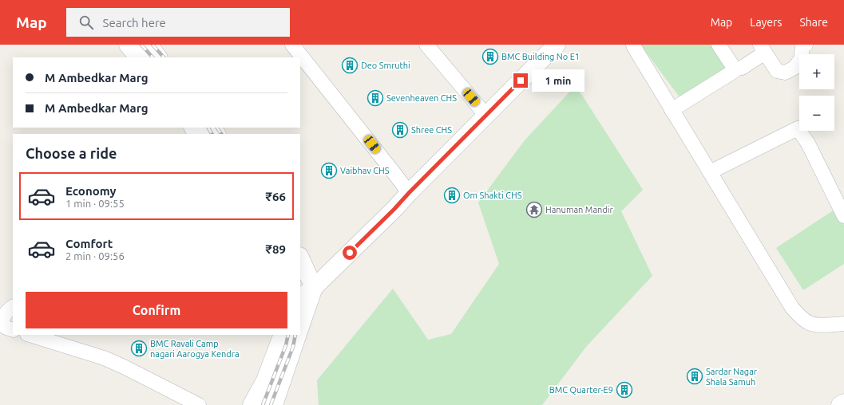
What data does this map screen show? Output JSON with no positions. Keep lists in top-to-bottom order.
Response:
{
  "places": {
    "building": [
      "BMC Building No E1",
      "Deo Smruthi",
      "Sevenheaven CHS",
      "Shree CHS",
      "Vaibhav CHS",
      "Om Shakti CHS",
      "BMC Ravali Camp nagari Aarogya Kendra",
      "Sardar Nagar Shala Samuh",
      "BMC Quarter-E9"
    ],
    "temple": ["Hanuman Mandir"]
  },
  "page": {
    "header": "Map",
    "search": "Search here",
    "nav": ["Map", "Layers", "Share"],
    "map_buttons": ["+", "−"],
    "banner": ["M Ambedkar Marg", "M Ambedkar Marg"],
    "bubble": "1 min",
    "heading": "Choose a ride",
    "list": [
      {
        "name": "Economy",
        "note": "1 min · 09:55",
        "value": "₹66"
      },
      {
        "name": "Comfort",
        "note": "2 min · 09:56",
        "value": "₹89"
      }
    ],
    "buttons": "Confirm"
  }
}
